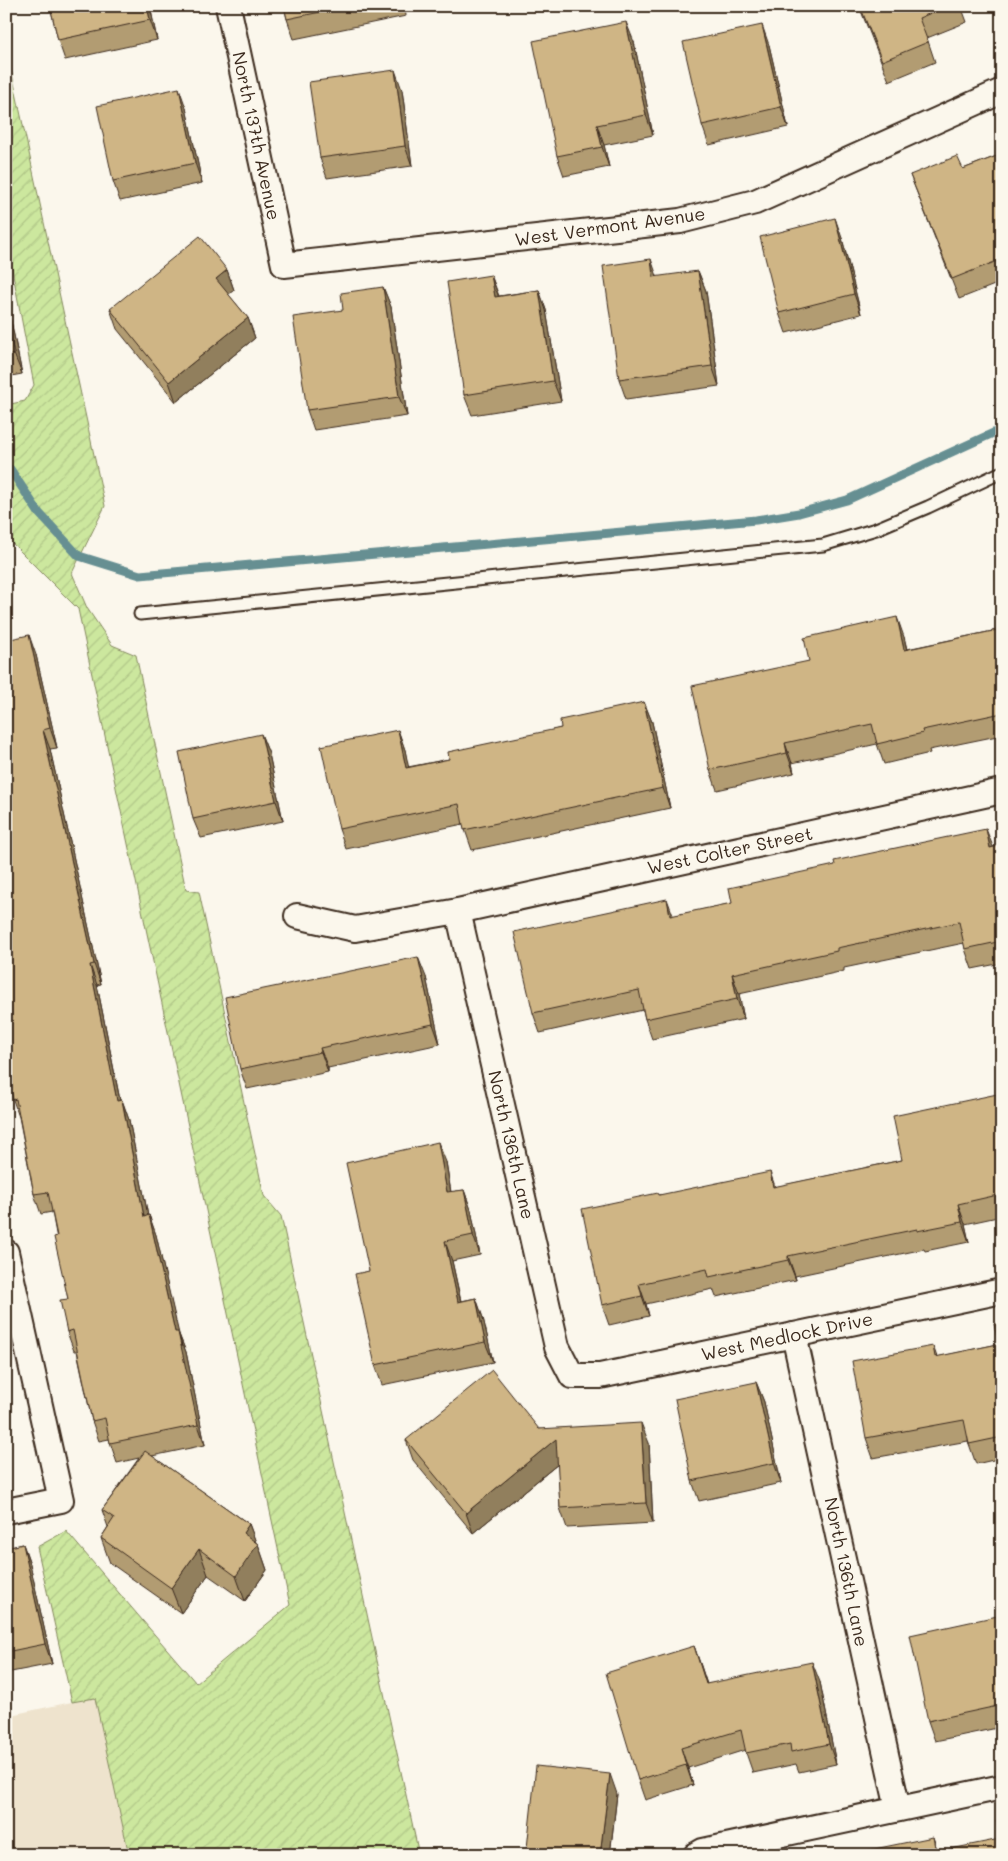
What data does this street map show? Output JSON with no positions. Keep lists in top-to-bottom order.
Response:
{
  "streets": {
    "street": [
      "North 137th Avenue",
      "West Vermont Avenue",
      "West Colter Street",
      "North 136th Lane",
      "West Medlock Drive"
    ]
  },
  "crossings": [
    ["North 137th Avenue", "West Vermont Avenue"],
    ["West Colter Street", "North 136th Lane"],
    ["North 136th Lane", "West Medlock Drive"]
  ]
}
